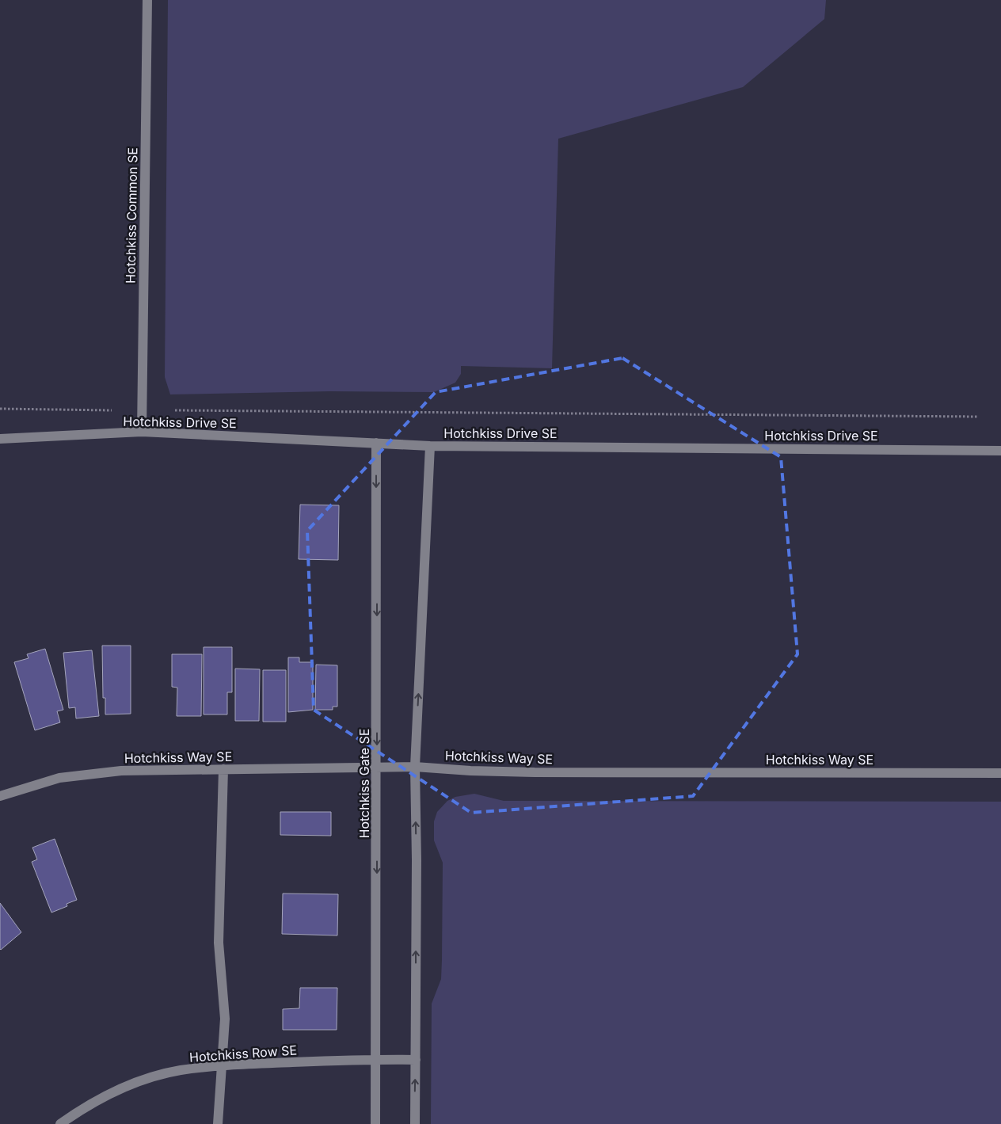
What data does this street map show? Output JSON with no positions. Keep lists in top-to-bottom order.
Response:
{
  "streets": {
    "street": [
      "Hotchkiss Common SE",
      "Hotchkiss Drive SE",
      "Hotchkiss Way SE",
      "Hotchkiss Gate SE",
      "Hotchkiss Row SE"
    ]
  },
  "crossings": [
    ["Hotchkiss Common SE", "Hotchkiss Drive SE"],
    ["Hotchkiss Drive SE", "Hotchkiss Gate SE"],
    ["Hotchkiss Way SE", "Hotchkiss Gate SE"],
    ["Hotchkiss Gate SE", "Hotchkiss Row SE"]
  ]
}
